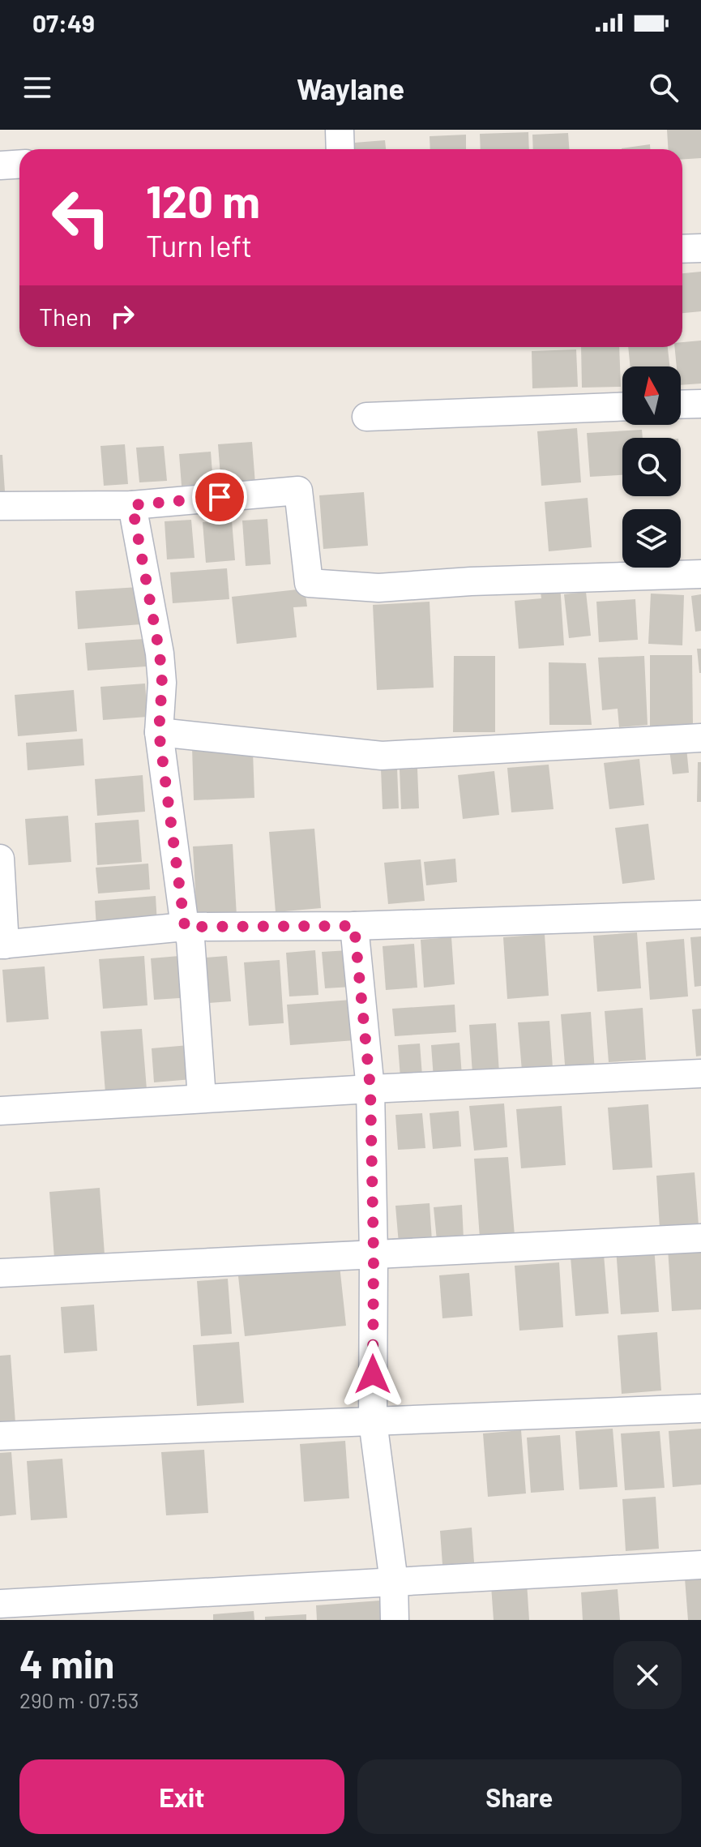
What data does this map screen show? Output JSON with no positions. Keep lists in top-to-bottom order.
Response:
{
  "north": "top",
  "page": {
    "status": "07:49",
    "header": "Waylane",
    "turn": ["120 m", "Turn left"],
    "then": "Then",
    "heading": ["4 min", "290 m · 07:53"],
    "buttons": ["Exit", "Share"]
  }
}
